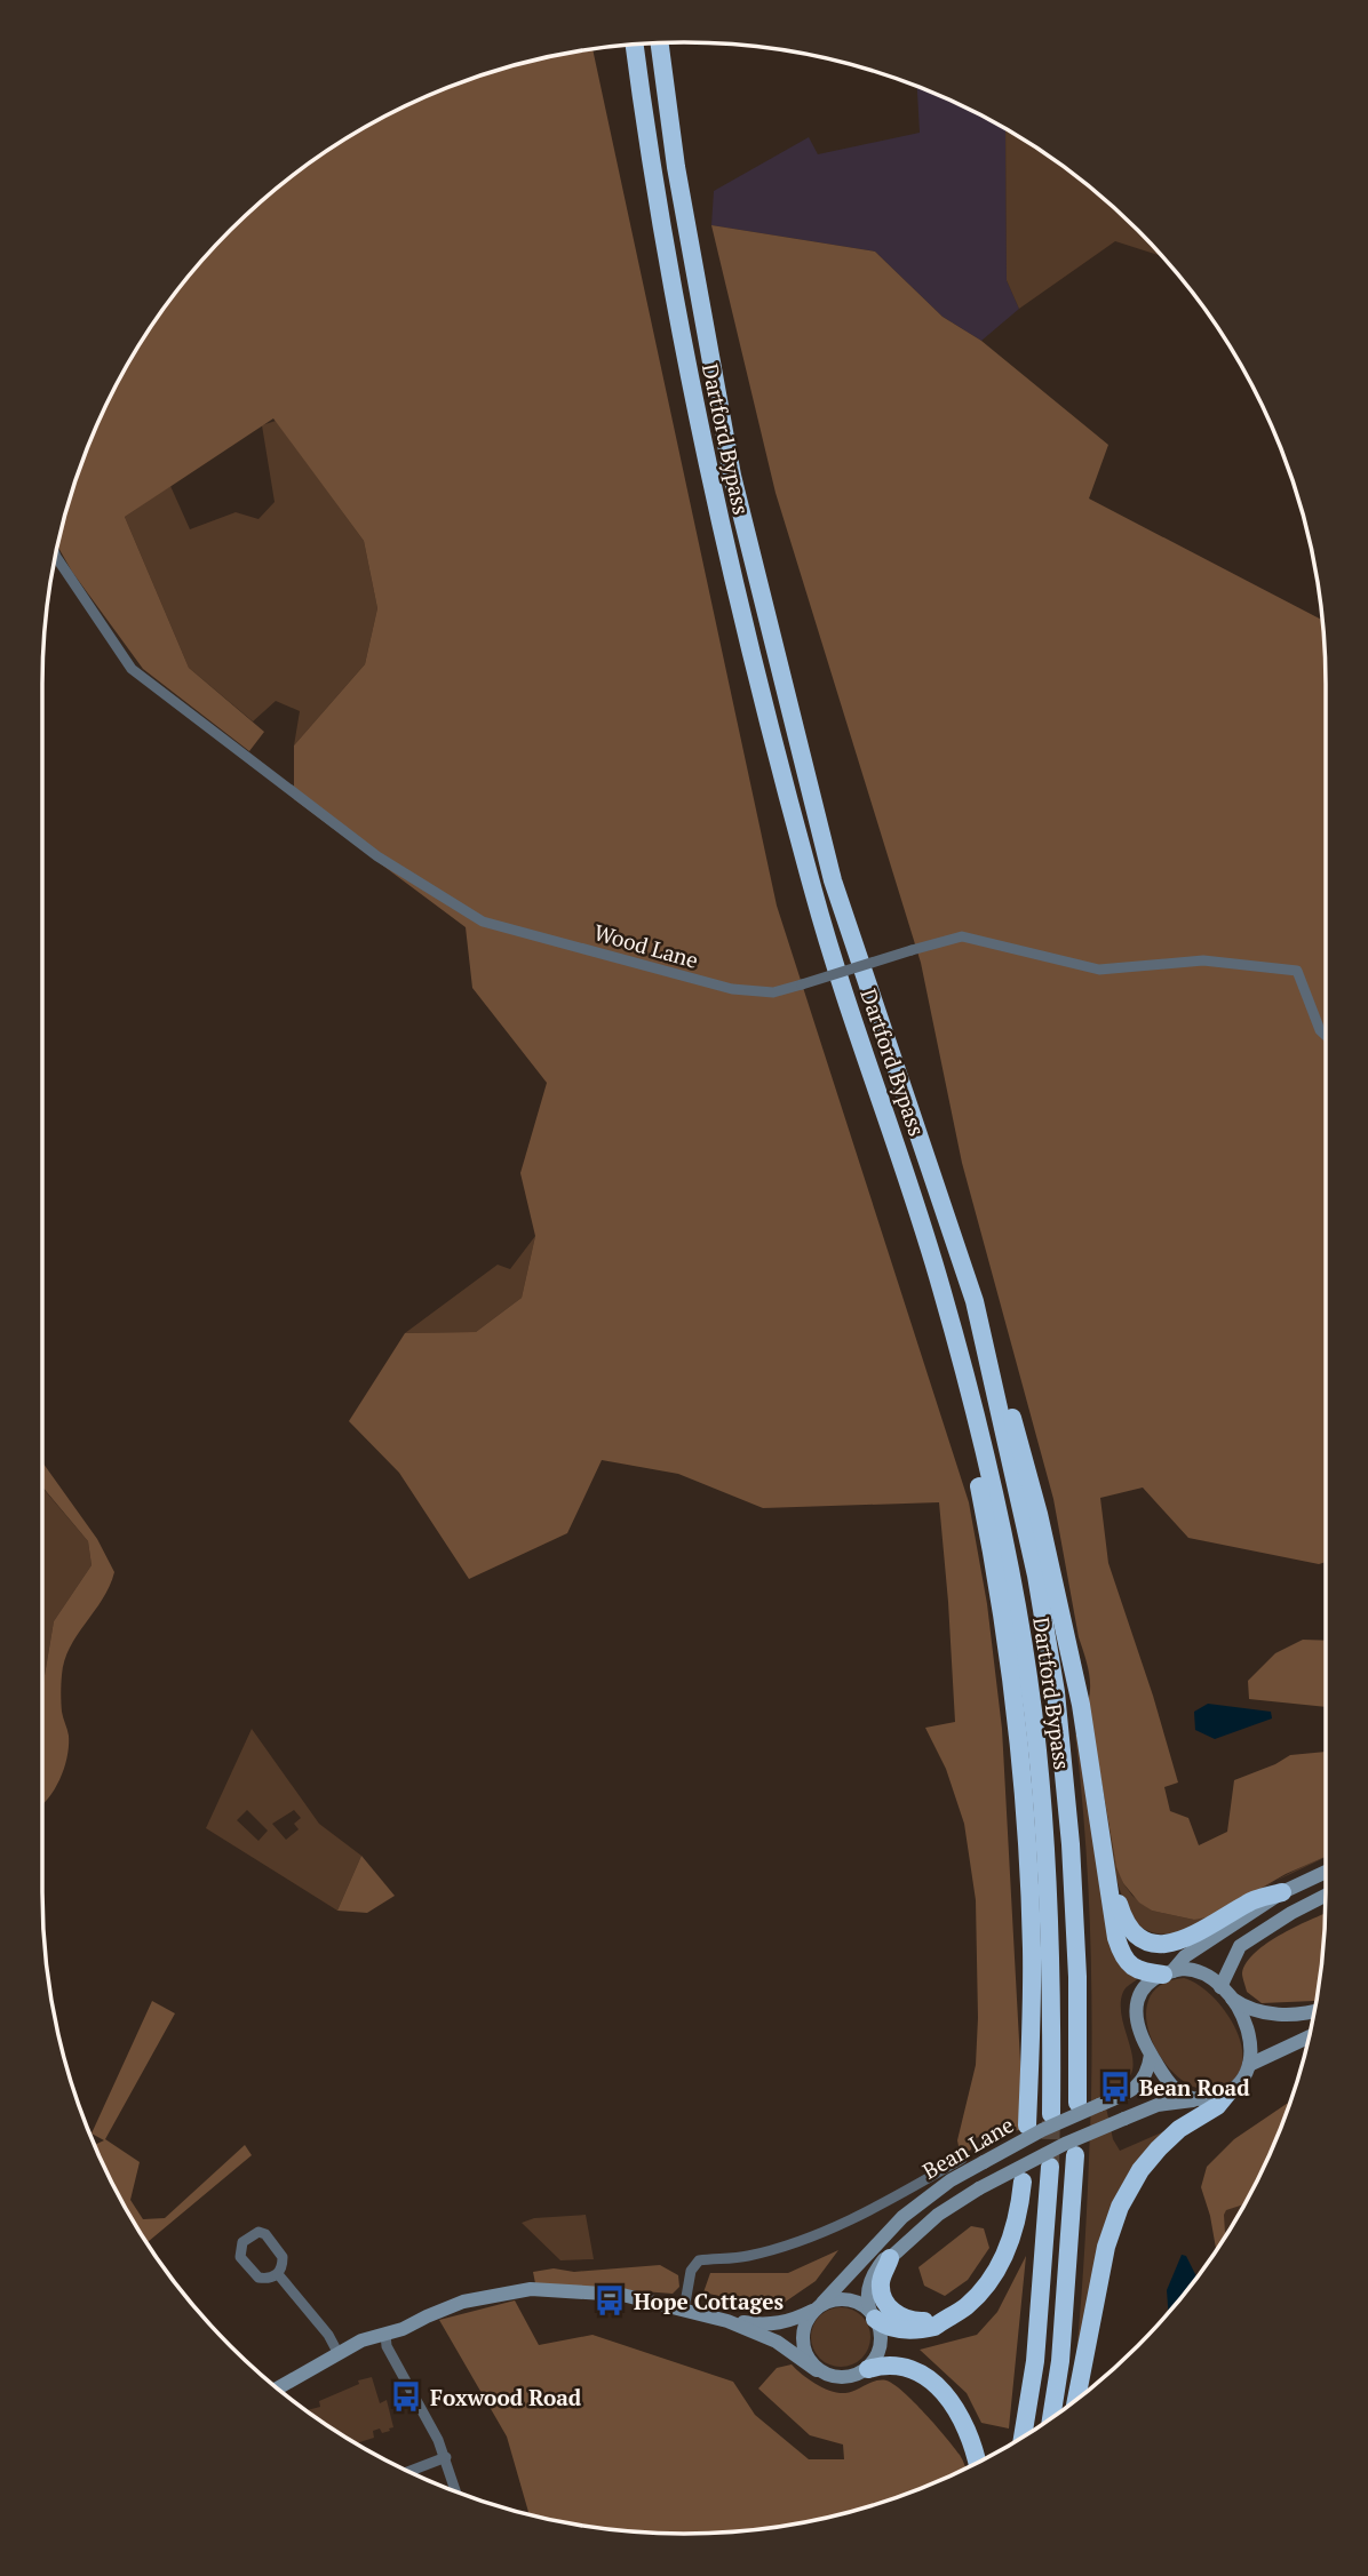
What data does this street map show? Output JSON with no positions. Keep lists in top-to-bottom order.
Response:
{
  "streets": {
    "highway": ["Dartford Bypass"],
    "main road": ["Bean Lane"],
    "street": ["Wood Lane"]
  },
  "places": {
    "bus stop": ["Bean Road", "Hope Cottages", "Foxwood Road"]
  }
}
